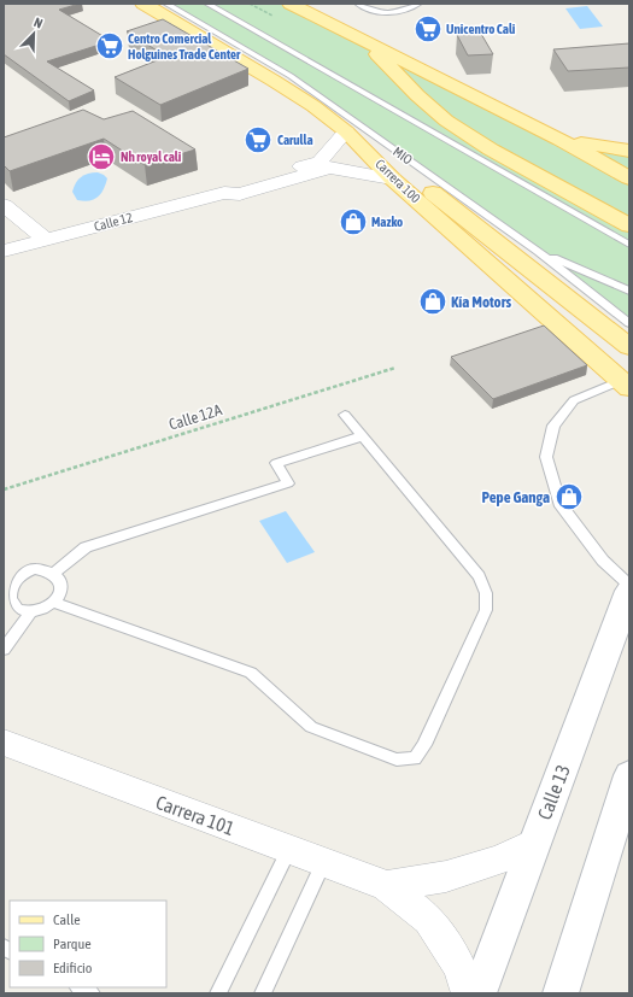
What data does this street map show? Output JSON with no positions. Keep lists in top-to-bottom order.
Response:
{
  "streets": {
    "main road": ["Carrera 100", "Calle 13"],
    "street": ["Calle 12", "Carrera 101"],
    "lane": ["MIO"],
    "path": ["Calle 12A"]
  },
  "crossings": [
    ["Carrera 100", "Calle 12"],
    ["Calle 13", "Carrera 101"]
  ],
  "places": {
    "supermarket": ["Unicentro Cali", "Centro Comercial Holguines Trade Center", "Carulla"],
    "hotel": ["Nh royal cali"],
    "shop": ["Mazko", "Kía Motors", "Pepe Ganga"]
  },
  "legend": ["Calle", "Parque", "Edificio"],
  "north": "top right"
}
